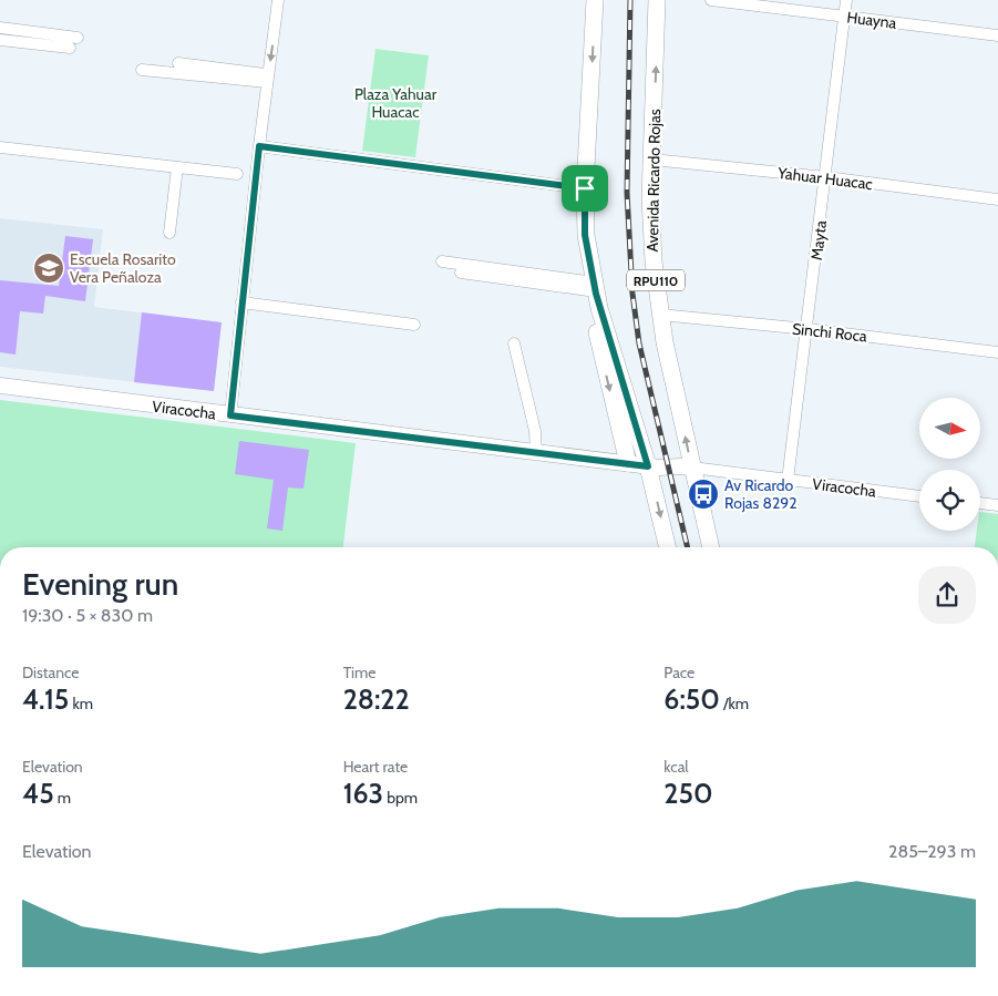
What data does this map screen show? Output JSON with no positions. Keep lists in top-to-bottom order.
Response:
{
  "streets": {
    "main road": ["Avenida Ricardo Rojas", "RPU110", "Viracocha"],
    "street": [
      "Huayna",
      "Yahuar Huacac",
      "Mayta",
      "Sinchi Roca"
    ]
  },
  "crossings": [
    ["Huayna", "Mayta"],
    ["Yahuar Huacac", "Avenida Ricardo Rojas"],
    ["Yahuar Huacac", "Mayta"],
    ["Avenida Ricardo Rojas", "Sinchi Roca"],
    ["Avenida Ricardo Rojas", "Viracocha"],
    ["Mayta", "Sinchi Roca"],
    ["Mayta", "Viracocha"]
  ],
  "parks": ["Plaza Yahuar Huacac"],
  "places": {
    "school or university": ["Escuela Rosarito Vera Peñaloza"],
    "bus stop": ["Av Ricardo Rojas 8292"]
  },
  "north": "right",
  "page": {
    "heading": ["Evening run", "19:30 · 5 × 830 m"],
    "stats": [
      ["Distance", "4.15 km"],
      ["Time", "28:22"],
      ["Pace", "6:50 /km"],
      ["Elevation", "45 m"],
      ["Heart rate", "163 bpm"],
      ["kcal", "250"]
    ],
    "chart": ["Elevation", "285–293 m"]
  }
}
